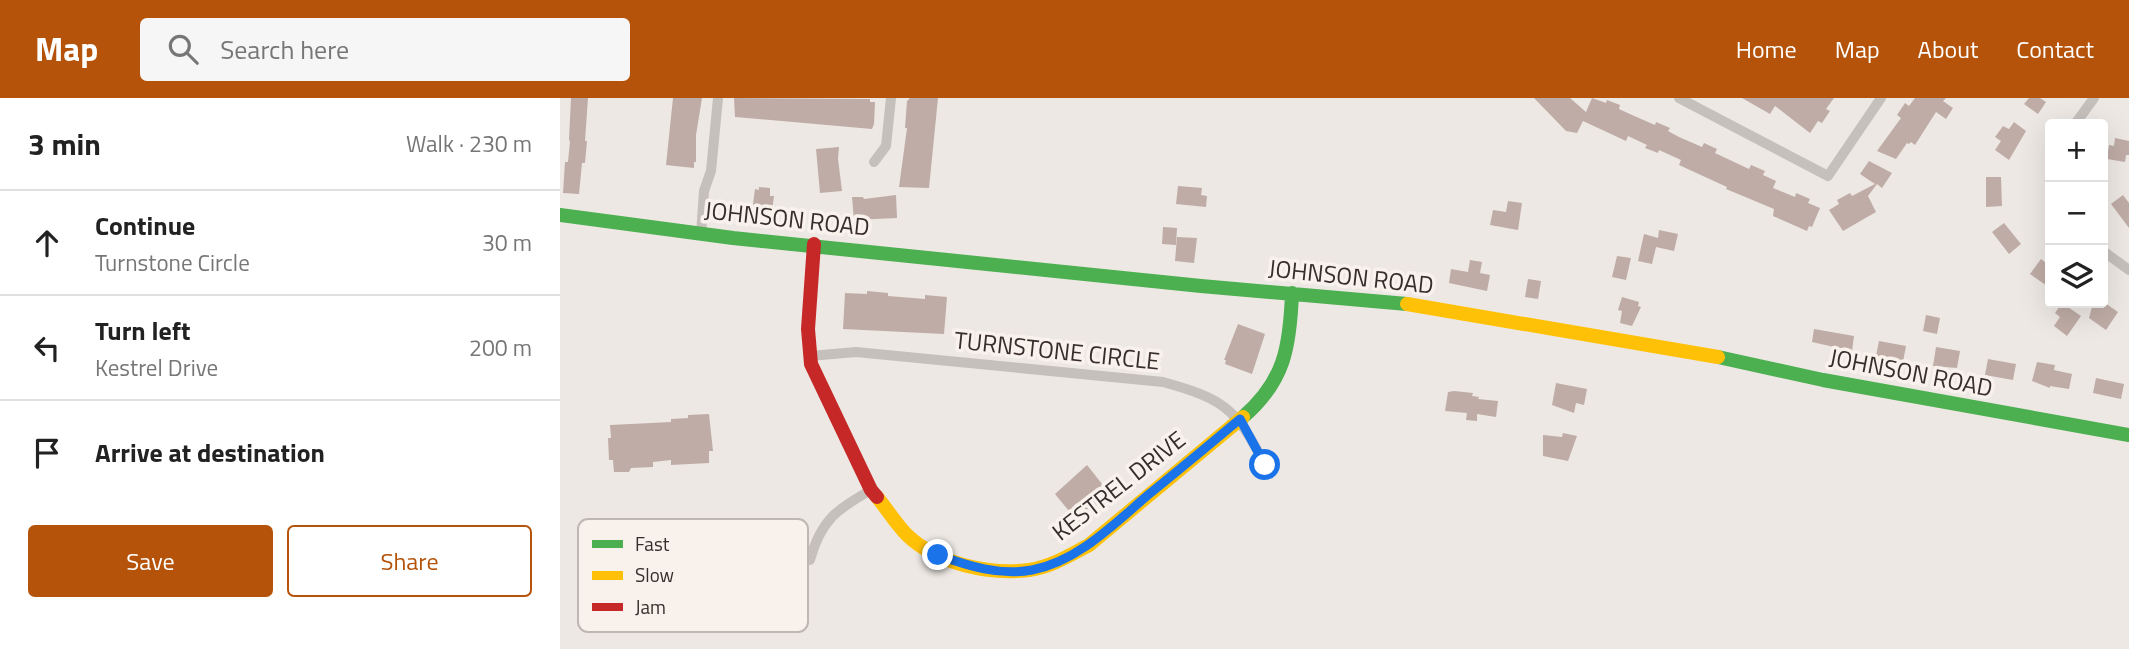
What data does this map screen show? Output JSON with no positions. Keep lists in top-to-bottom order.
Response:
{
  "streets": {
    "street": ["JOHNSON ROAD", "TURNSTONE CIRCLE", "KESTREL DRIVE"]
  },
  "crossings": [
    ["JOHNSON ROAD", "KESTREL DRIVE"],
    ["TURNSTONE CIRCLE", "KESTREL DRIVE"]
  ],
  "legend": ["Fast", "Slow", "Jam"],
  "page": {
    "header": "Map",
    "search": "Search here",
    "nav": [
      "Home",
      "Map",
      "About",
      "Contact"
    ],
    "heading": ["3 min", "Walk · 230 m"],
    "map_buttons": ["+", "−"],
    "list": [
      ["Continue", "Turnstone Circle", "30 m"],
      ["Turn left", "Kestrel Drive", "200 m"],
      "Arrive at destination"
    ],
    "buttons": ["Save", "Share"]
  }
}
